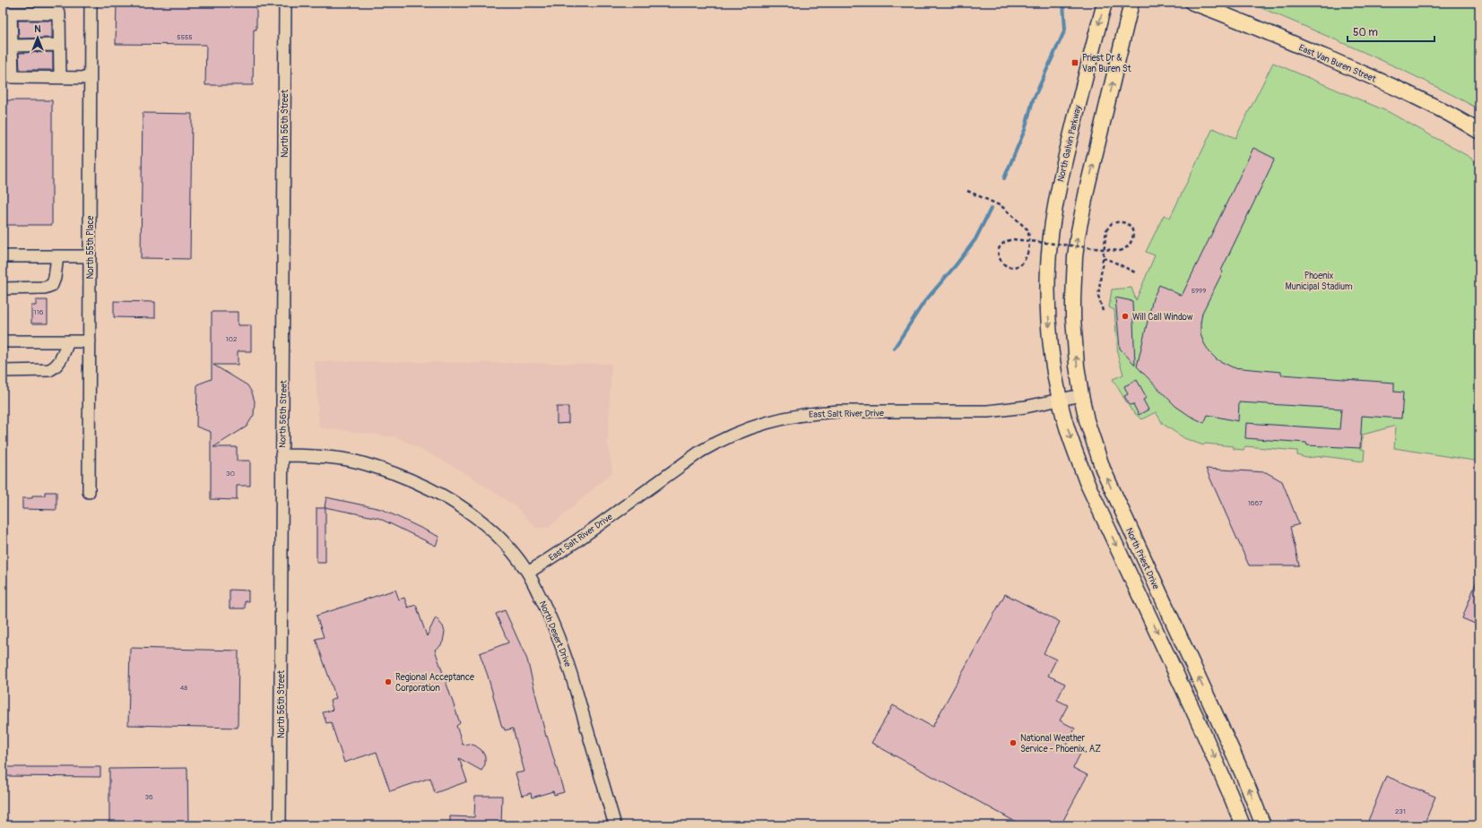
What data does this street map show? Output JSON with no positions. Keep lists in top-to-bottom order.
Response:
{
  "streets": {
    "main road": ["East Van Buren Street", "North Galvin Parkway", "North Priest Drive"],
    "street": [
      "North 56th Street",
      "North 55th Place",
      "East Salt River Drive",
      "North Desert Drive"
    ]
  },
  "crossings": [
    ["North 56th Street", "North Desert Drive"],
    ["North Galvin Parkway", "North Priest Drive"],
    ["East Salt River Drive", "North Priest Drive"],
    ["East Salt River Drive", "North Desert Drive"]
  ],
  "one_way": ["North Galvin Parkway"],
  "parks": ["Phoenix Municipal Stadium"],
  "places": {
    "transit": ["Priest Dr & Van Buren St"],
    "other": ["Will Call Window", "Regional Acceptance Corporation", "National Weather Service - Phoenix, AZ"]
  },
  "house_numbers": [
    "5555",
    "5999",
    "116",
    "102",
    "30",
    "1667",
    "48",
    "36",
    "231"
  ],
  "scale_bar": "50 m",
  "north": "top"
}
